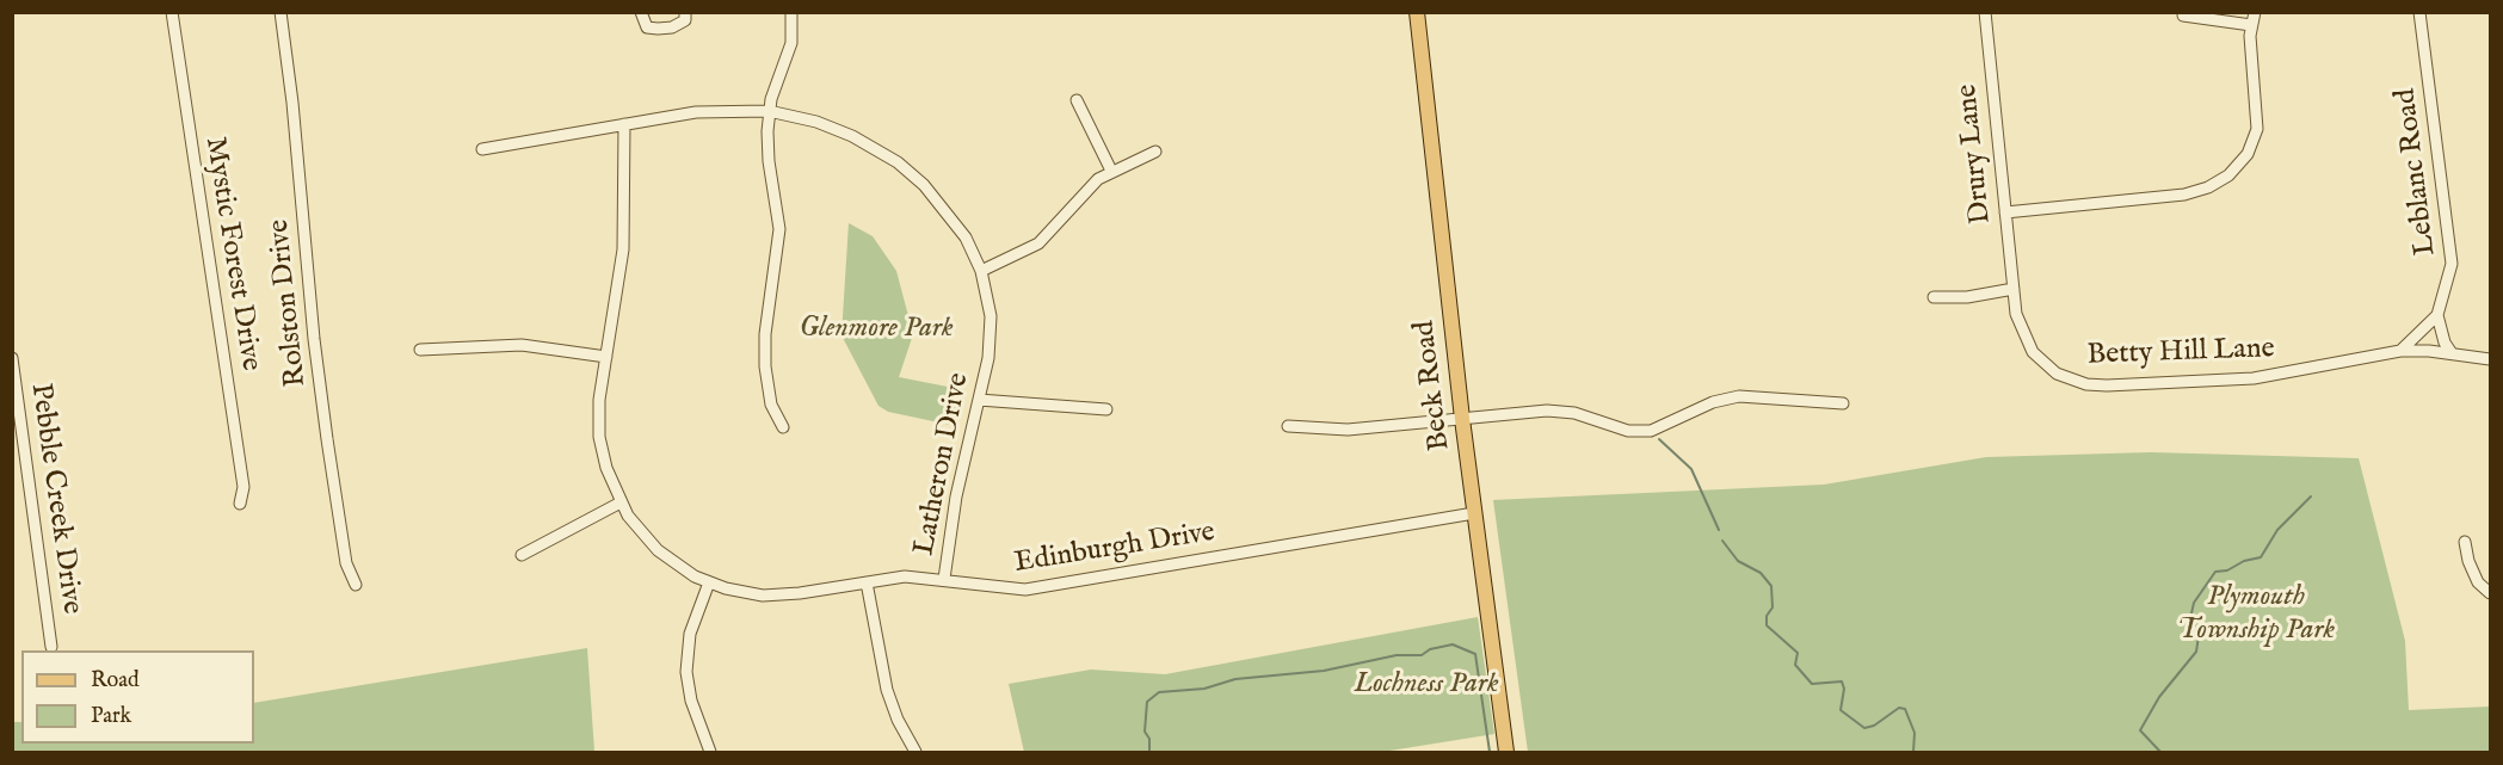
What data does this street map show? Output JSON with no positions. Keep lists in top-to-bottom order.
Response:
{
  "streets": {
    "main road": ["Beck Road"],
    "street": [
      "Drury Lane",
      "Leblanc Road",
      "Mystic Forest Drive",
      "Rolston Drive",
      "Betty Hill Lane",
      "Latheron Drive",
      "Pebble Creek Drive",
      "Edinburgh Drive"
    ]
  },
  "crossings": [
    ["Drury Lane", "Betty Hill Lane"],
    ["Leblanc Road", "Betty Hill Lane"],
    ["Beck Road", "Edinburgh Drive"],
    ["Latheron Drive", "Edinburgh Drive"]
  ],
  "parks": ["Glenmore Park", "Plymouth Township Park", "Lochness Park"],
  "legend": ["Road", "Park"]
}
